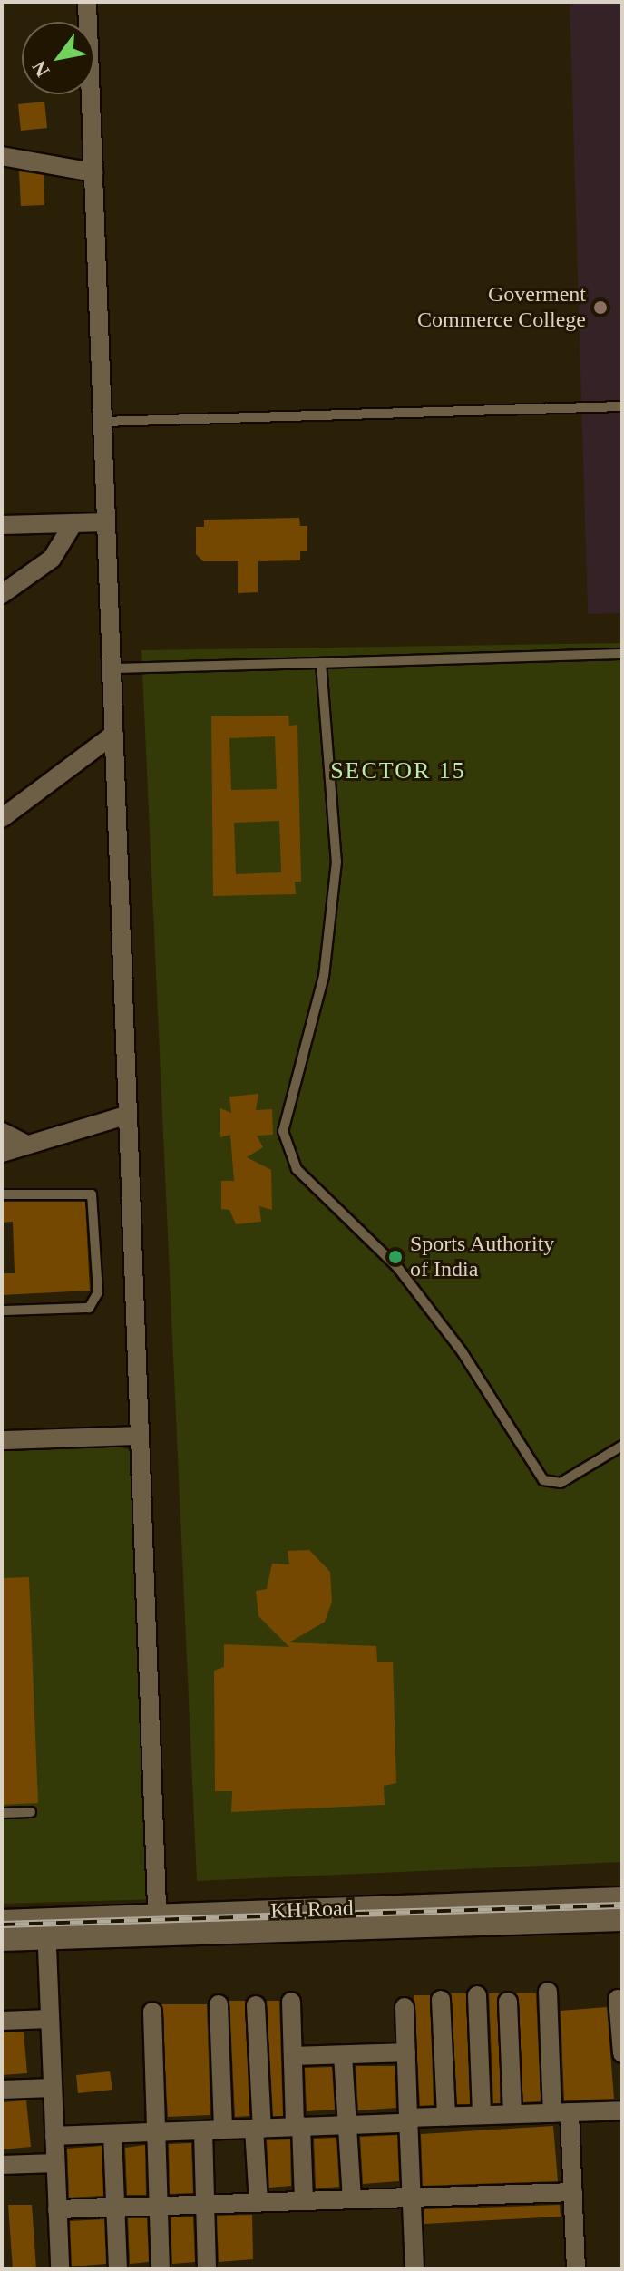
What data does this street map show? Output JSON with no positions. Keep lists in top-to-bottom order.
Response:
{
  "streets": {
    "main road": ["KH Road"]
  },
  "districts": ["SECTOR 15"],
  "places": ["Goverment Commerce College", "Sports Authority of India"],
  "north": "bottom left"
}
